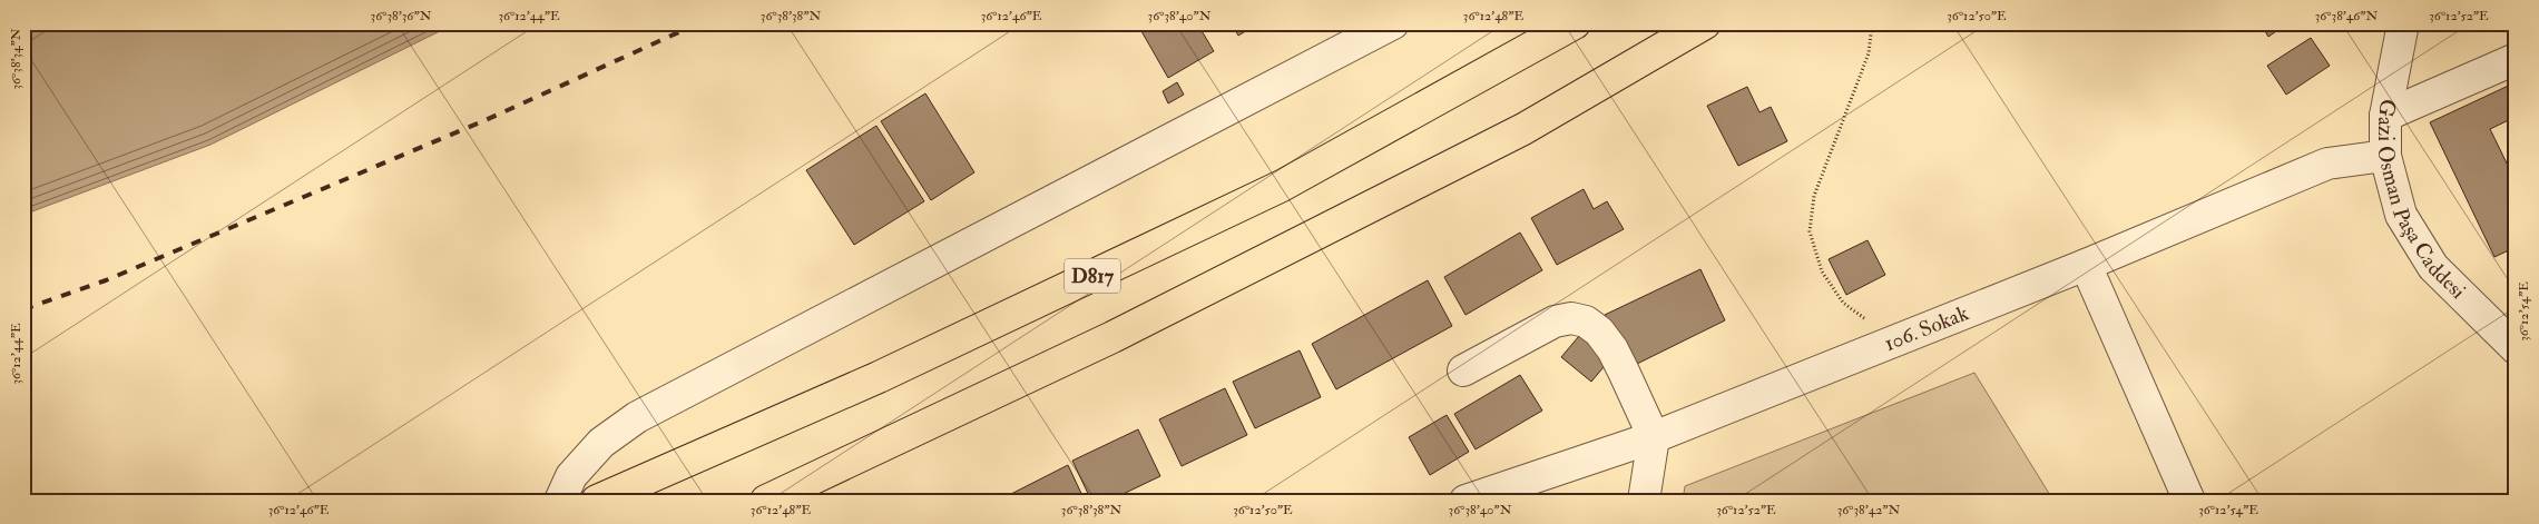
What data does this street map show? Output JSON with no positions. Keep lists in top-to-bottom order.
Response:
{
  "streets": {
    "highway": ["D817"],
    "street": ["Gazi Osman Paşa Caddesi", "106. Sokak"]
  },
  "crossings": [
    ["Gazi Osman Paşa Caddesi", "106. Sokak"]
  ],
  "coordinates": [
    "36°38'36\"N",
    "36°12'44\"E",
    "36°38'38\"N",
    "36°12'46\"E",
    "36°38'40\"N",
    "36°12'48\"E",
    "36°12'50\"E",
    "36°38'46\"N",
    "36°12'52\"E",
    "36°38'34\"N",
    "36°12'54\"E",
    "36°38'42\"N"
  ]
}
